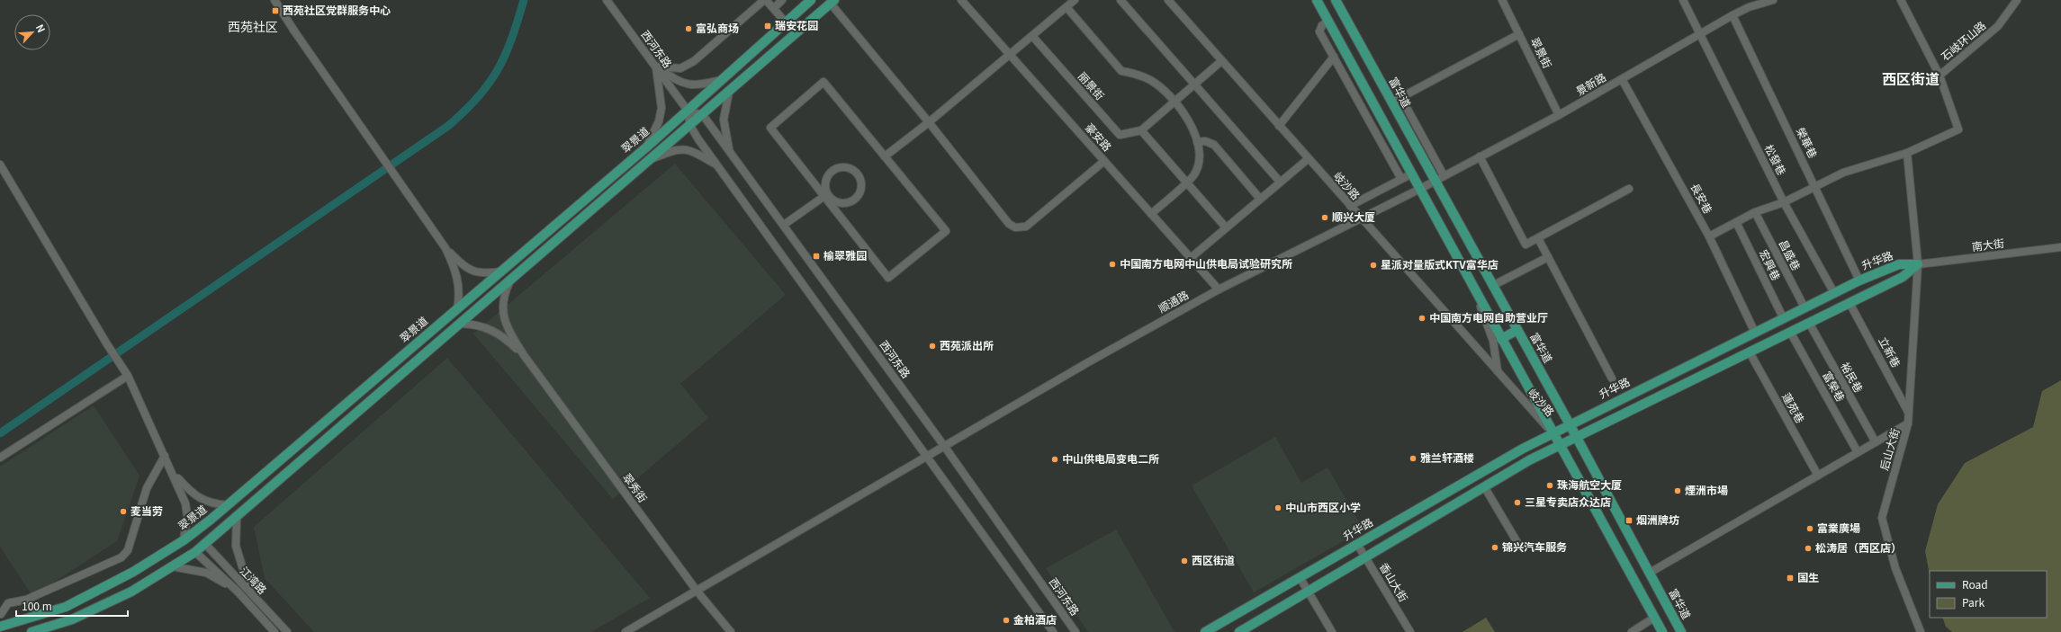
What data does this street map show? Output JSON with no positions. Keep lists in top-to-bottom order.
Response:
{
  "streets": {
    "main road": ["富华道", "翠景道", "升华路"],
    "street": [
      "石岐环山路",
      "西河东路",
      "翠景街",
      "景新路",
      "丽景街",
      "豪安路",
      "榮華巷",
      "松發巷",
      "岐沙路",
      "長安巷",
      "南大街",
      "昌盛巷",
      "宏興巷",
      "顺通路",
      "立新巷",
      "裕民巷",
      "富榮巷",
      "蓮苑巷",
      "后山大街",
      "翠秀街",
      "江湾路",
      "香山大街"
    ]
  },
  "crossings": [
    ["石岐环山路", "后山大街"],
    ["西河东路", "翠景道"],
    ["西河东路", "顺通路"],
    ["翠景街", "景新路"],
    ["景新路", "富华道"],
    ["景新路", "榮華巷"],
    ["景新路", "松發巷"],
    ["景新路", "長安巷"],
    ["景新路", "顺通路"],
    ["丽景街", "岐沙路"],
    ["富华道", "升华路"],
    ["豪安路", "顺通路"],
    ["榮華巷", "升华路"],
    ["松發巷", "升华路"],
    ["岐沙路", "升华路"],
    ["岐沙路", "顺通路"],
    ["長安巷", "升华路"],
    ["南大街", "升华路"],
    ["南大街", "后山大街"],
    ["昌盛巷", "升华路"],
    ["升华路", "宏興巷"],
    ["升华路", "后山大街"],
    ["升华路", "香山大街"],
    ["顺通路", "翠秀街"],
    ["立新巷", "后山大街"]
  ],
  "districts": ["西苑社区", "西区街道"],
  "places": {
    "transit": [
      "西苑社区党群服务中心",
      "瑞安花园",
      "榆翠雅园",
      "烟洲牌坊",
      "国生"
    ],
    "other": [
      "富弘商场",
      "顺兴大厦",
      "中国南方电网中山供电局试验研究所",
      "星派对量版式KTV富华店",
      "中国南方电网自助营业厅",
      "西苑派出所",
      "雅兰轩酒楼",
      "中山供电局变电二所",
      "珠海航空大厦",
      "煙洲市場",
      "三星专卖店众达店",
      "中山市西区小学",
      "麦当劳",
      "富業廣場",
      "锦兴汽车服务",
      "松涛居（西区店）",
      "西区街道",
      "金柏酒店"
    ]
  },
  "legend": ["Road", "Park"],
  "scale_bar": "100 m",
  "north": "top right"
}
